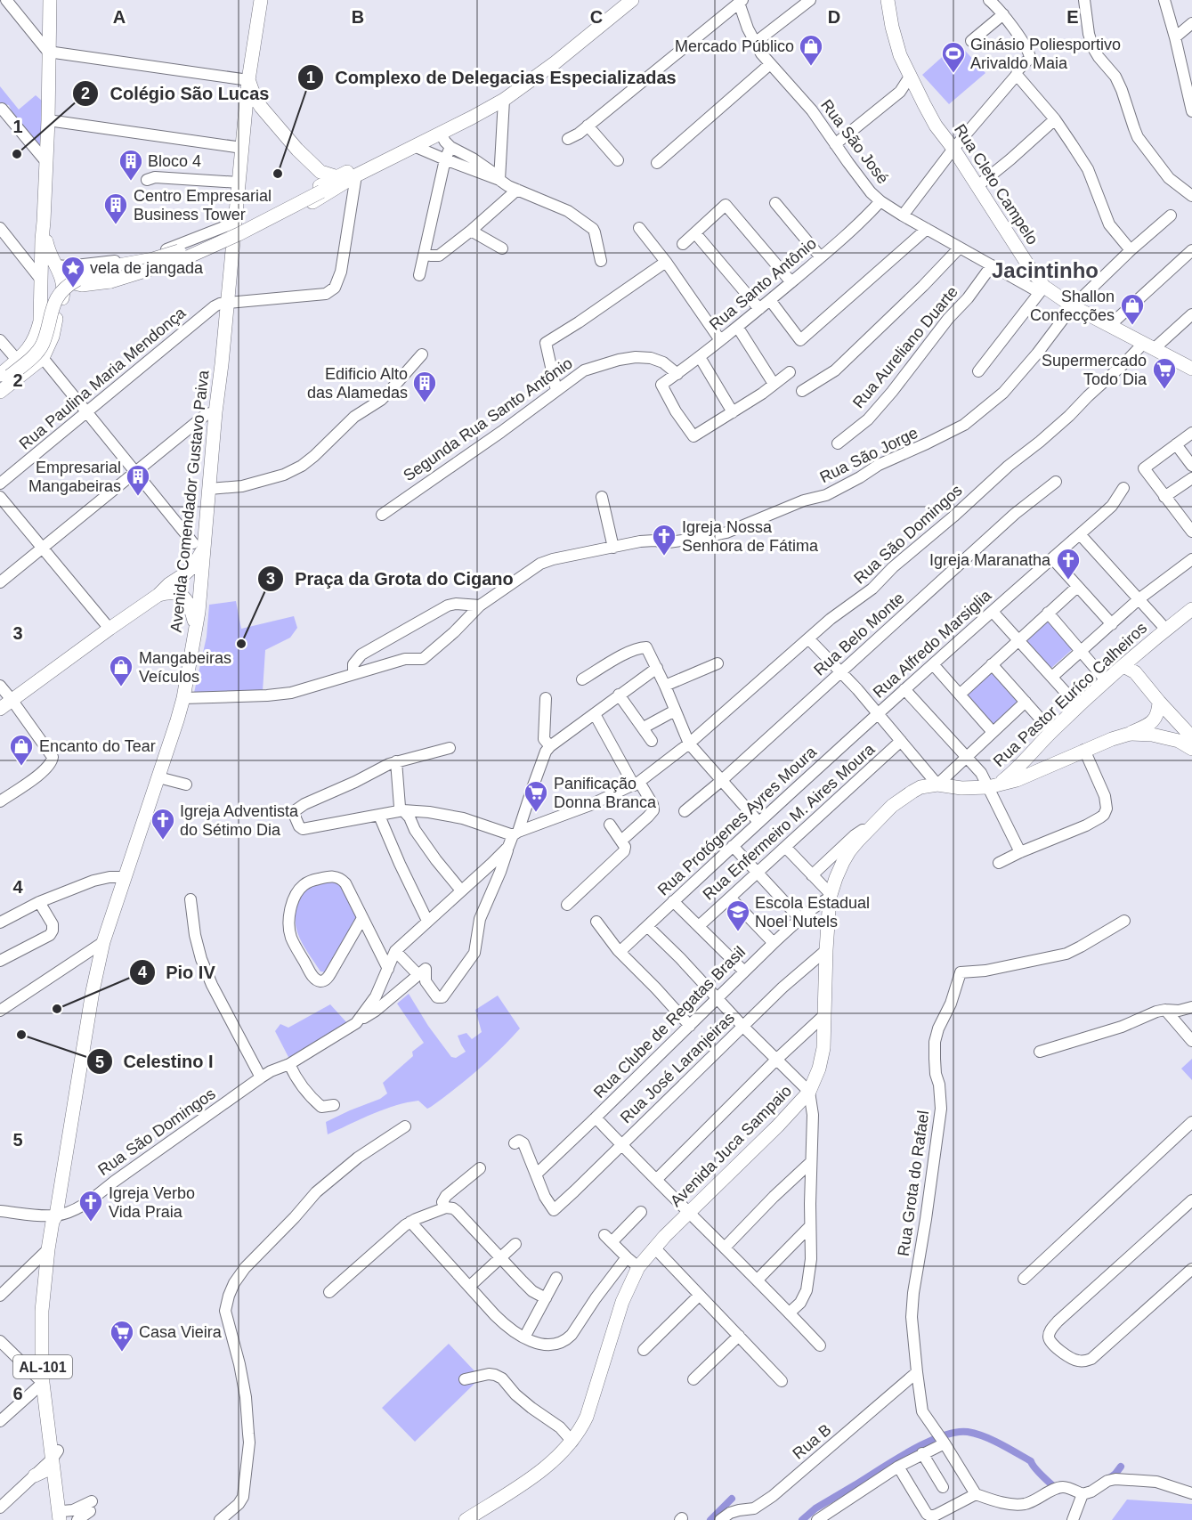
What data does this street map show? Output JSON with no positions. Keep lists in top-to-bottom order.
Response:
{
  "streets": {
    "main road": [
      "Rua Cleto Campelo",
      "Avenida Comendador Gustavo Paiva",
      "Rua Pastor Euríco Calheiros",
      "Avenida Juca Sampaio",
      "AL-101"
    ],
    "street": [
      "Rua São José",
      "Rua Santo Antônio",
      "Rua Aureliano Duarte",
      "Rua Paulina Maria Mendonça",
      "Segunda Rua Santo Antônio",
      "Rua São Jorge",
      "Rua São Domingos",
      "Rua Belo Monte",
      "Rua Alfredo Marsiglia",
      "Rua Protógenes Ayres Moura",
      "Rua Enfermeiro M. Aires Moura",
      "Rua Clube de Regatas Brasil",
      "Rua José Laranjeiras",
      "Rua Grota do Rafael",
      "Rua B"
    ]
  },
  "crossings": [
    ["Rua São José", "Rua Cleto Campelo"],
    ["Rua São José", "Rua Santo Antônio"],
    ["Rua São José", "Rua Aureliano Duarte"],
    ["Rua Cleto Campelo", "Rua São Jorge"],
    ["Rua Cleto Campelo", "Rua São Domingos"],
    ["Rua Santo Antônio", "Segunda Rua Santo Antônio"],
    ["Rua Paulina Maria Mendonça", "Avenida Comendador Gustavo Paiva"],
    ["Rua São Jorge", "Avenida Comendador Gustavo Paiva"],
    ["Avenida Comendador Gustavo Paiva", "Rua São Domingos"],
    ["Rua Alfredo Marsiglia", "Rua Protógenes Ayres Moura"],
    ["Rua Pastor Euríco Calheiros", "Avenida Juca Sampaio"],
    ["Rua Clube de Regatas Brasil", "Rua José Laranjeiras"],
    ["Rua Clube de Regatas Brasil", "Avenida Juca Sampaio"],
    ["Rua José Laranjeiras", "Avenida Juca Sampaio"],
    ["Rua Grota do Rafael", "Rua B"]
  ],
  "districts": ["Jacintinho"],
  "places": {
    "shop": [
      "Mercado Público",
      "Shallon Confecções",
      "Mangabeiras Veículos",
      "Encanto do Tear"
    ],
    "sports": ["Ginásio Poliesportivo Arivaldo Maia"],
    "other": [
      "Colégio São Lucas",
      "Complexo de Delegacias Especializadas",
      "Praça da Grota do Cigano",
      "Pio IV",
      "Celestino I"
    ],
    "building": [
      "Bloco 4",
      "Centro Empresarial Business Tower",
      "Edificio Alto das Alamedas",
      "Empresarial Mangabeiras"
    ],
    "place": ["vela de jangada"],
    "supermarket": ["Supermercado Todo Dia", "Panificação Donna Branca", "Casa Vieira"],
    "church": [
      "Igreja Nossa Senhora de Fátima",
      "Igreja Maranatha",
      "Igreja Adventista do Sétimo Dia",
      "Igreja Verbo Vida Praia"
    ],
    "school or university": ["Escola Estadual Noel Nutels"]
  },
  "grid": {
    "columns": [
      "A",
      "B",
      "C",
      "D",
      "E"
    ],
    "rows": [
      "1",
      "2",
      "3",
      "4",
      "5",
      "6"
    ]
  }
}
